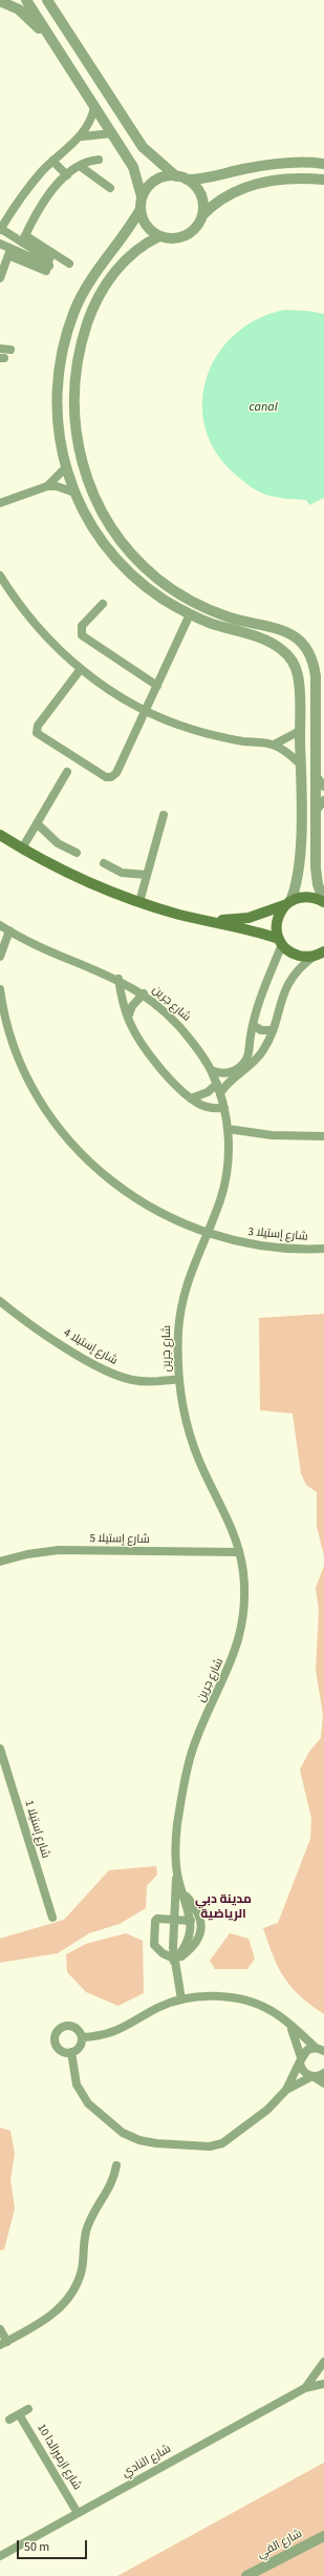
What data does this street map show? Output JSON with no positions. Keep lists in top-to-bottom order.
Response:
{
  "streets": {
    "street": [
      "شارع جرين",
      "شارع إستيلا 3",
      "شارع إستيلا 4",
      "شارع إستيلا 5",
      "شارع إستيلا 1",
      "شارع ازميرالدا 10",
      "شارع النادي",
      "شارع الفي"
    ]
  },
  "crossings": [
    ["شارع جرين", "شارع إستيلا 3"],
    ["شارع جرين", "شارع إستيلا 4"],
    ["شارع جرين", "شارع إستيلا 5"],
    ["شارع ازميرالدا 10", "شارع النادي"]
  ],
  "districts": ["مدينة دبي الرياضية"],
  "water": ["canal"],
  "scale_bar": "50 m"
}
